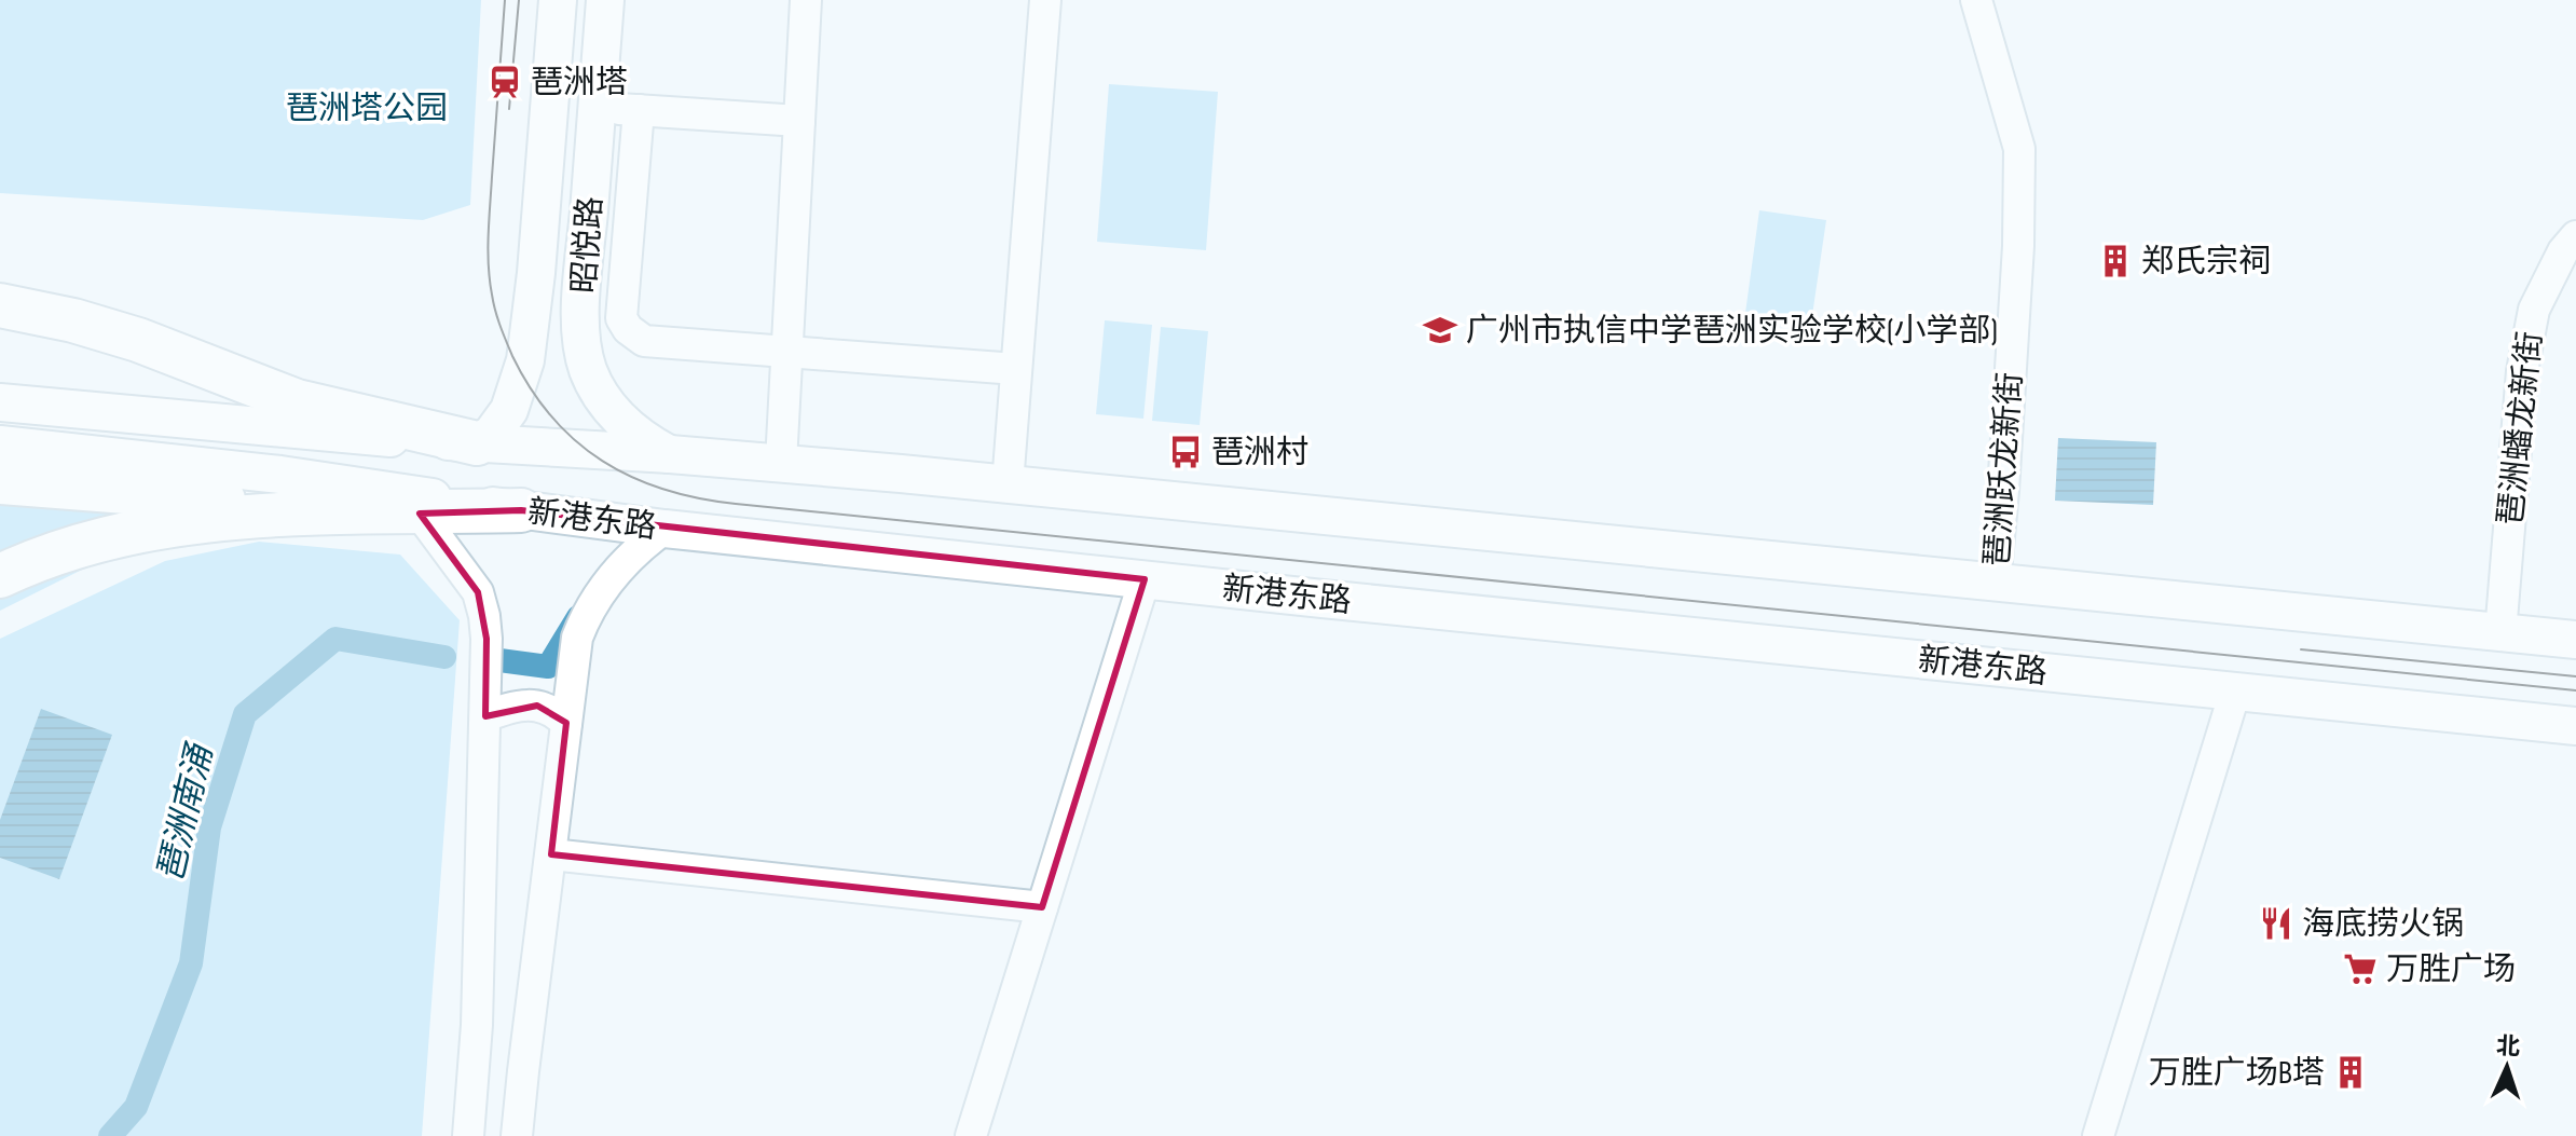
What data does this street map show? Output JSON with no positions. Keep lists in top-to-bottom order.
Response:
{
  "streets": {
    "main road": ["昭悦路", "新港东路"],
    "street": ["琶洲蟠龙新街", "琶洲跃龙新街"]
  },
  "crossings": [
    ["昭悦路", "新港东路"],
    ["琶洲蟠龙新街", "新港东路"],
    ["琶洲跃龙新街", "新港东路"]
  ],
  "water": ["琶洲南涌"],
  "parks": ["琶洲塔公园"],
  "places": {
    "station": ["琶洲塔"],
    "building": ["郑氏宗祠", "万胜广场B塔"],
    "school or university": ["广州市执信中学琶洲实验学校(小学部)"],
    "bus stop": ["琶洲村"],
    "restaurant": ["海底捞火锅"],
    "supermarket": ["万胜广场"]
  },
  "north": "top"
}
